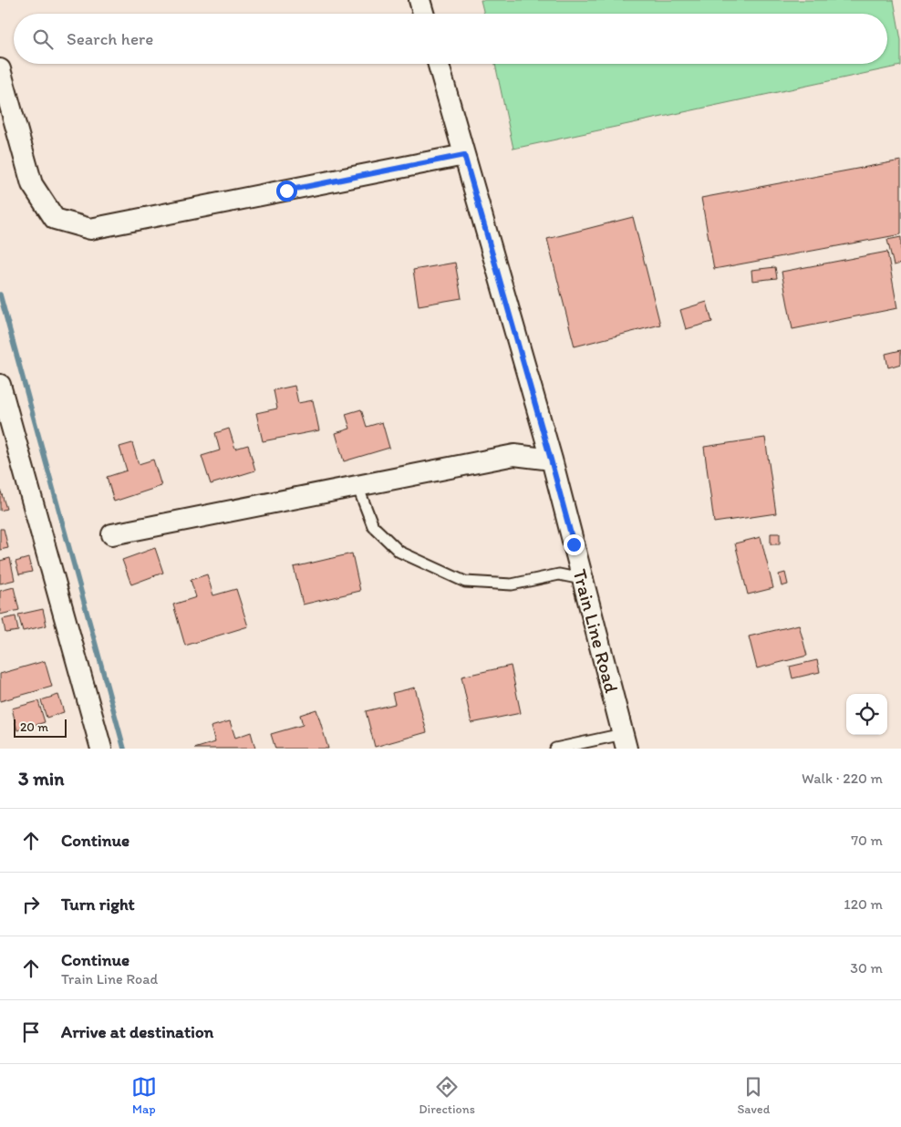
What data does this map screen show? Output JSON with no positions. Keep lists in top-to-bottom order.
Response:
{
  "streets": {
    "street": ["Train Line Road"]
  },
  "scale_bar": "20 m",
  "page": {
    "search": "Search here",
    "scale": "20 m",
    "heading": ["3 min", "Walk · 220 m"],
    "list": [
      ["Continue", "70 m"],
      ["Turn right", "120 m"],
      ["Continue", "Train Line Road", "30 m"],
      "Arrive at destination"
    ],
    "nav": ["Map", "Directions", "Saved"]
  }
}
